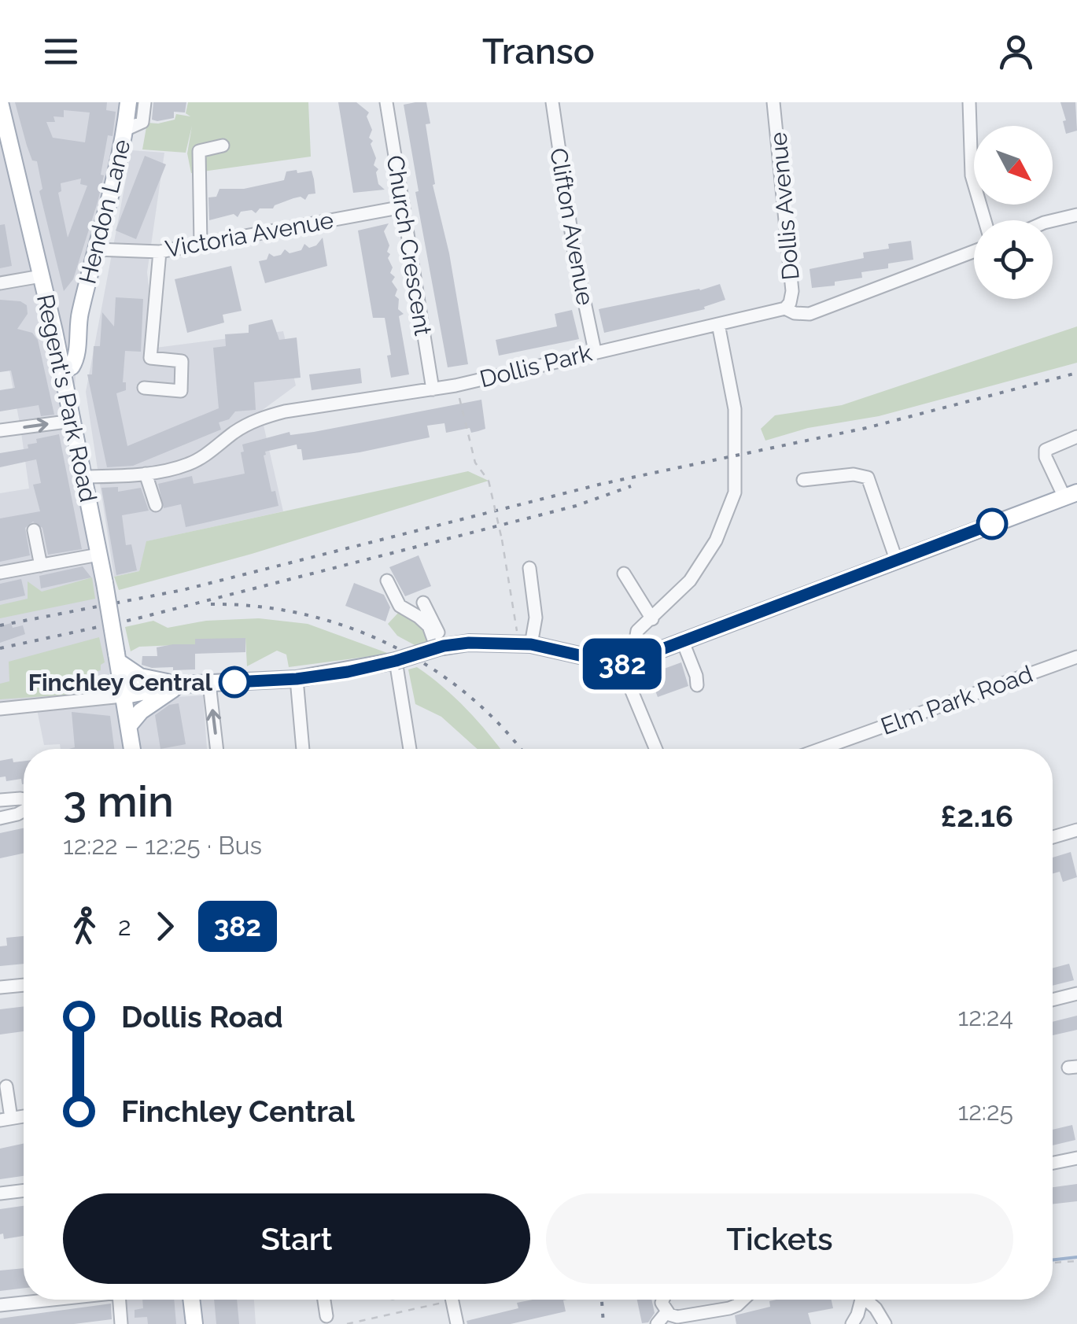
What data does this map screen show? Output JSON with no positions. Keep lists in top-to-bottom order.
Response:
{
  "streets": {
    "main road": ["Hendon Lane", "Regent's Park Road"],
    "street": [
      "Dollis Avenue",
      "Clifton Avenue",
      "Victoria Avenue",
      "Church Crescent",
      "Dollis Park",
      "Elm Park Road"
    ]
  },
  "crossings": [
    ["Dollis Avenue", "Dollis Park"],
    ["Hendon Lane", "Victoria Avenue"],
    ["Hendon Lane", "Regent's Park Road"],
    ["Clifton Avenue", "Dollis Park"],
    ["Victoria Avenue", "Church Crescent"],
    ["Church Crescent", "Dollis Park"],
    ["Dollis Park", "Regent's Park Road"]
  ],
  "places": ["Finchley Central"],
  "lines": ["bus line 382"],
  "north": "bottom right",
  "page": {
    "header": "Transo",
    "on_map": "382",
    "heading": ["3 min", "12:22 – 12:25 · Bus", "£2.16"],
    "legs": ["2", "382"],
    "list": [
      {
        "name": "Dollis Road",
        "value": "12:24"
      },
      {
        "name": "Finchley Central",
        "value": "12:25"
      }
    ],
    "buttons": ["Start", "Tickets"]
  }
}
